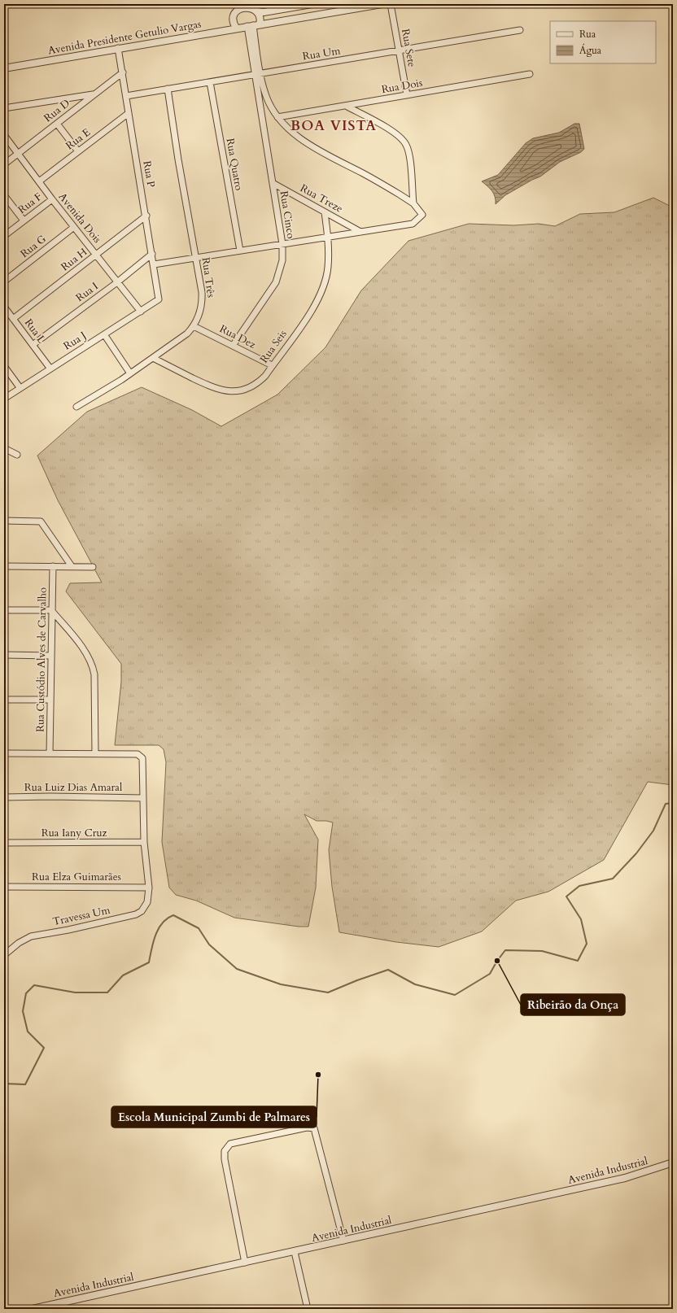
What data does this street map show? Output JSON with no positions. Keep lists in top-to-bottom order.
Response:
{
  "streets": {
    "street": [
      "Avenida Presidente Getulio Vargas",
      "Rua Sete",
      "Rua Um",
      "Rua Dois",
      "Rua D",
      "Rua E",
      "Rua Quatro",
      "Rua P",
      "Rua Treze",
      "Rua F",
      "Rua Cinco",
      "Avenida Dois",
      "Rua G",
      "Rua H",
      "Rua Três",
      "Rua I",
      "Rua L",
      "Rua Dez",
      "Rua J",
      "Rua Seis",
      "Rua Custódio Alves de Carvalho",
      "Rua Luiz Dias Amaral",
      "Rua Iany Cruz",
      "Rua Elza Guimarães",
      "Travessa Um",
      "Avenida Industrial"
    ]
  },
  "crossings": [
    ["Avenida Presidente Getulio Vargas", "Rua P"],
    ["Rua Sete", "Rua Um"],
    ["Rua Sete", "Rua Dois"],
    ["Rua Um", "Rua Quatro"],
    ["Rua Um", "Rua P"],
    ["Rua Um", "Rua Cinco"],
    ["Rua Um", "Rua Três"],
    ["Rua D", "Rua P"],
    ["Rua D", "Avenida Dois"],
    ["Rua E", "Rua P"],
    ["Rua E", "Avenida Dois"],
    ["Rua P", "Rua H"],
    ["Rua P", "Rua I"],
    ["Rua P", "Rua J"],
    ["Rua Treze", "Rua Cinco"],
    ["Rua Treze", "Rua Seis"],
    ["Rua F", "Avenida Dois"],
    ["Rua Cinco", "Rua Dez"],
    ["Avenida Dois", "Rua G"],
    ["Avenida Dois", "Rua H"],
    ["Avenida Dois", "Rua I"],
    ["Avenida Dois", "Rua J"],
    ["Rua H", "Rua L"],
    ["Rua Três", "Rua Dez"],
    ["Rua Três", "Rua Seis"],
    ["Rua I", "Rua L"],
    ["Rua L", "Rua J"],
    ["Rua Dez", "Rua Seis"],
    ["Rua Luiz Dias Amaral", "Travessa Um"],
    ["Rua Iany Cruz", "Travessa Um"],
    ["Rua Elza Guimarães", "Travessa Um"]
  ],
  "districts": ["BOA VISTA"],
  "places": ["Ribeirão da Onça", "Escola Municipal Zumbi de Palmares"],
  "legend": ["Rua", "Água"]
}
